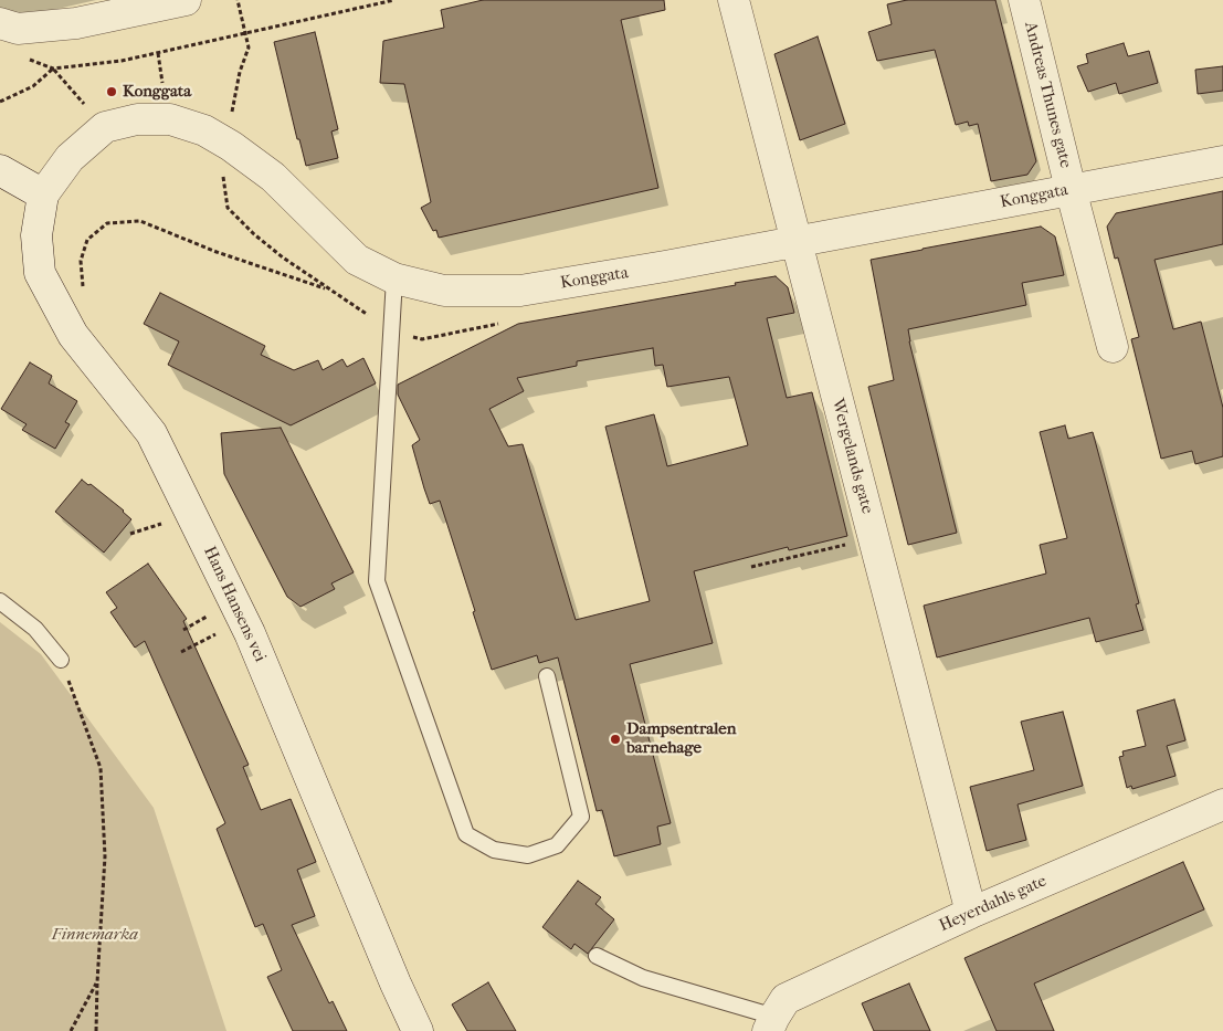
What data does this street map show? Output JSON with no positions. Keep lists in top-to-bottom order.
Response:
{
  "streets": {
    "street": [
      "Andreas Thunes gate",
      "Konggata",
      "Wergelands gate",
      "Hans Hansens vei",
      "Heyerdahls gate"
    ]
  },
  "crossings": [
    ["Andreas Thunes gate", "Konggata"],
    ["Konggata", "Wergelands gate"],
    ["Konggata", "Hans Hansens vei"],
    ["Wergelands gate", "Heyerdahls gate"]
  ],
  "parks": ["Finnemarka"],
  "places": ["Konggata", "Dampsentralen barnehage"]
}
